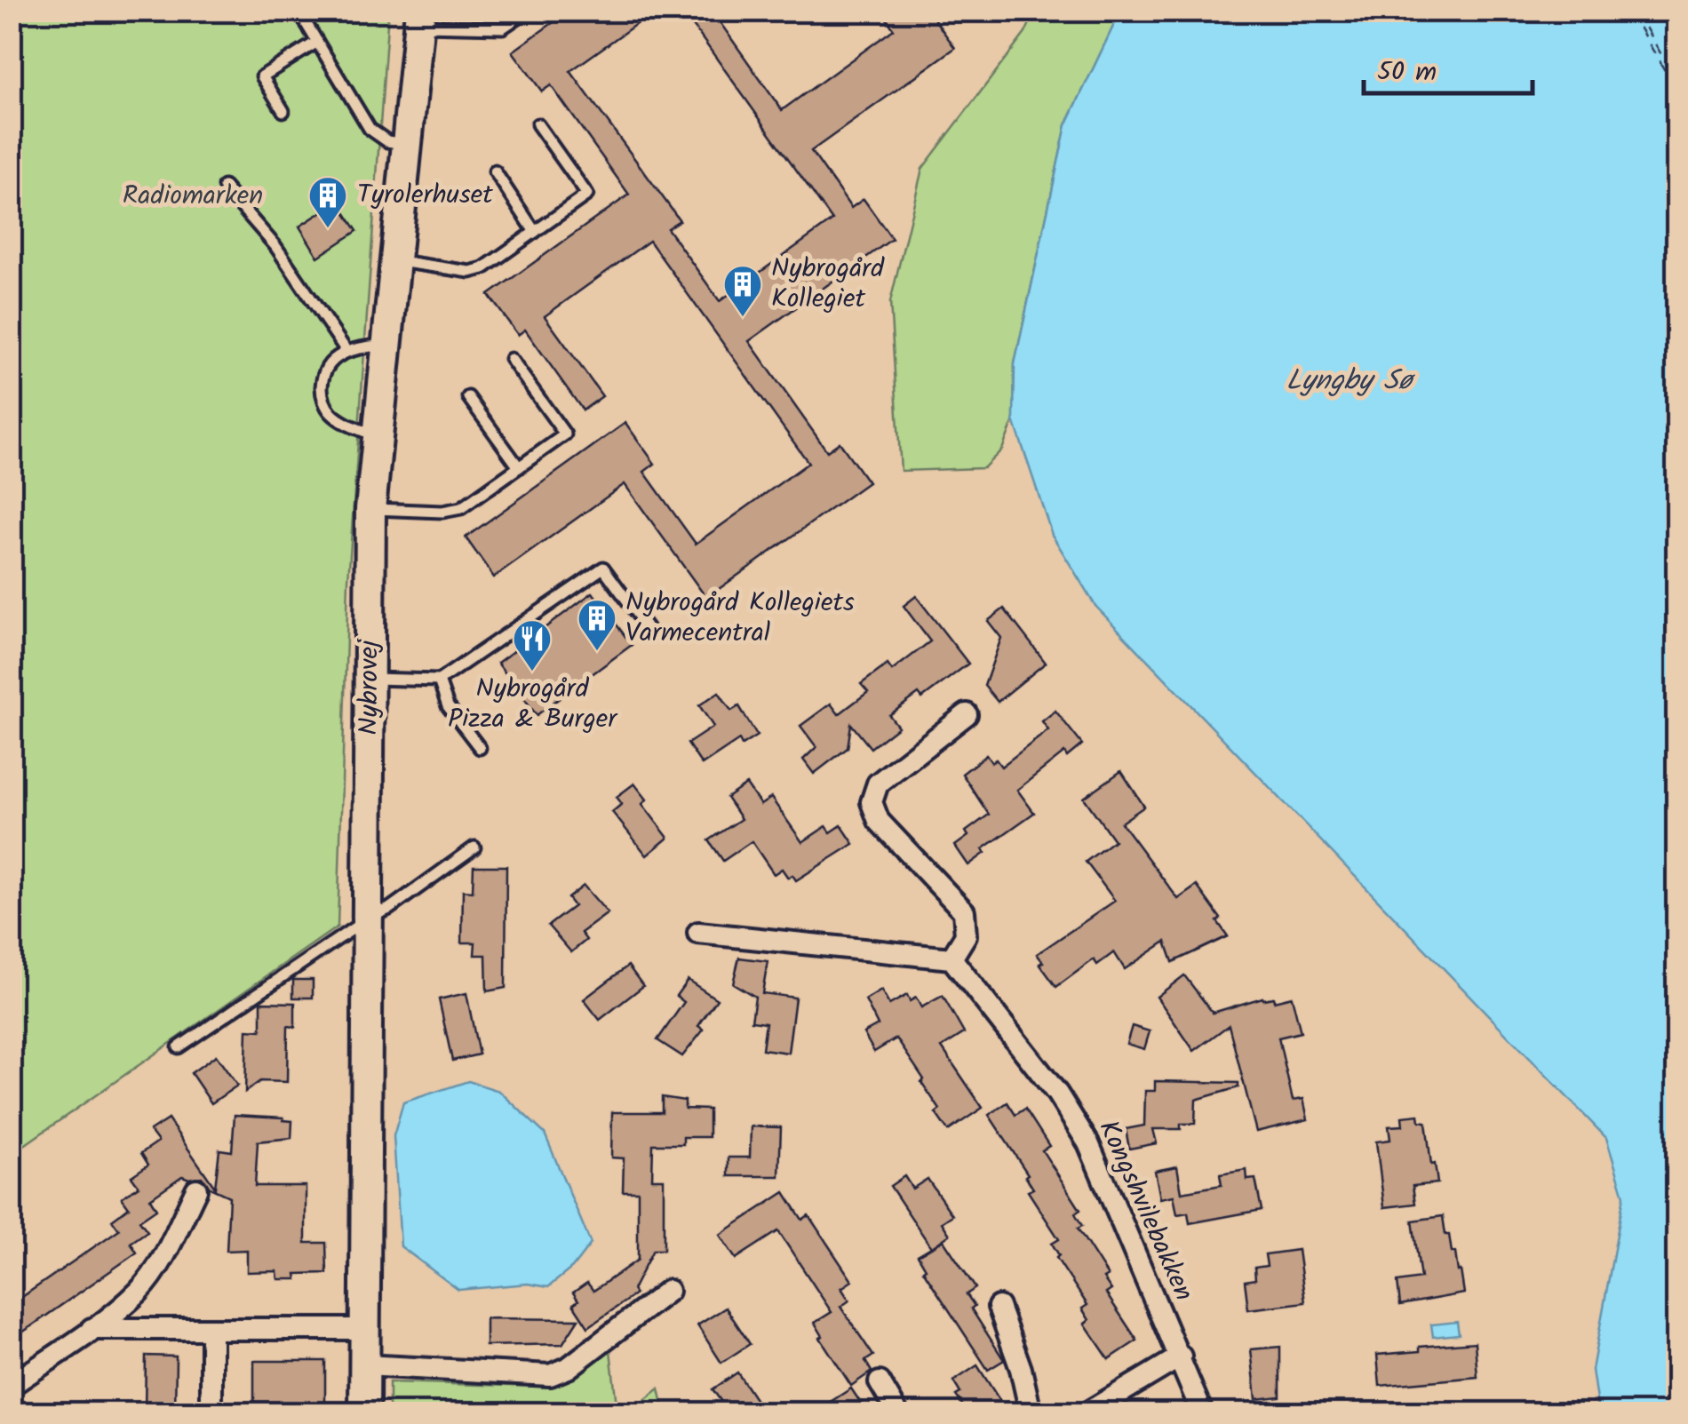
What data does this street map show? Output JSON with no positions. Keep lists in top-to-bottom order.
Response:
{
  "streets": {
    "street": ["Nybrovej", "Kongshvilebakken"]
  },
  "water": ["Lyngby Sø"],
  "parks": ["Radiomarken"],
  "places": {
    "building": ["Tyrolerhuset", "Nybrogård Kollegiet", "Nybrogård Kollegiets Varmecentral"],
    "restaurant": ["Nybrogård Pizza & Burger"]
  },
  "scale_bar": "50 m"
}
